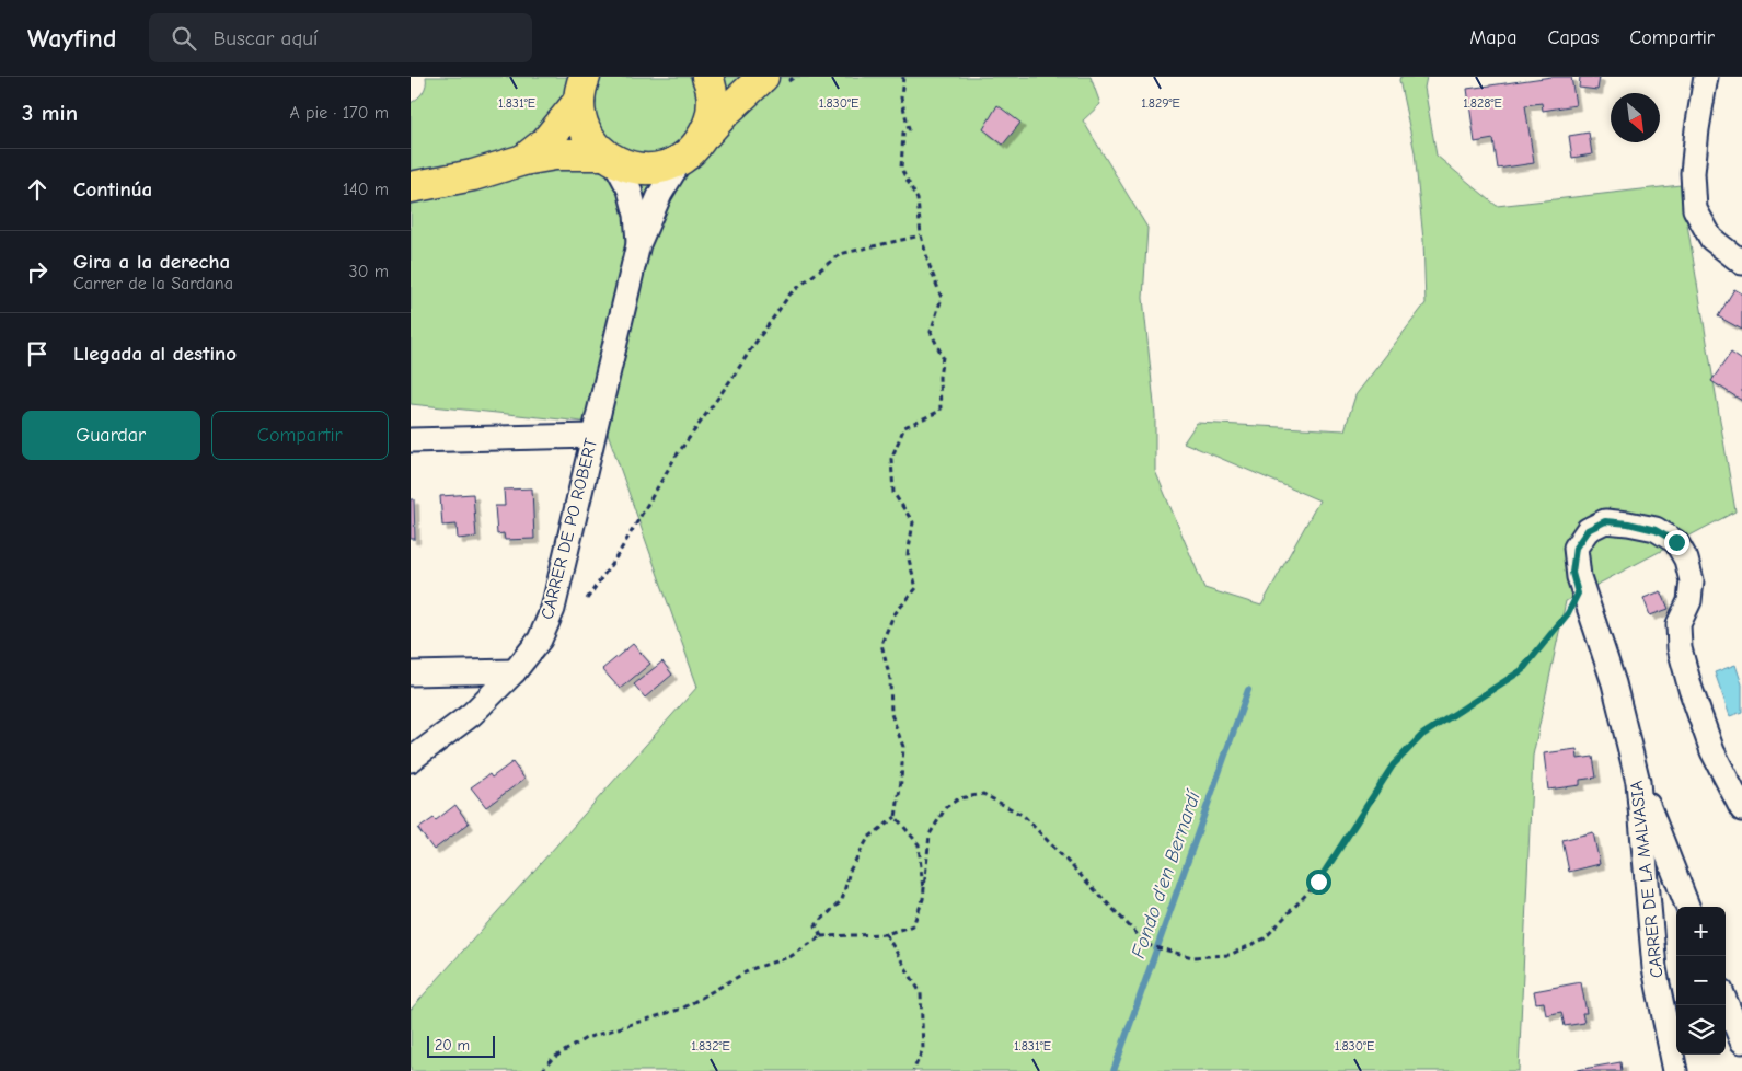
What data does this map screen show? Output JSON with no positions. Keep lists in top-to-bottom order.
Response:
{
  "streets": {
    "street": ["CARRER DE PO ROBERT", "CARRER DE LA MALVASIA"]
  },
  "water": ["Fondo d'en Bernardí"],
  "scale_bar": "20 m",
  "north": "bottom right",
  "page": {
    "header": "Wayfind",
    "search": "Buscar aquí",
    "nav": ["Mapa", "Capas", "Compartir"],
    "heading": ["3 min", "A pie · 170 m"],
    "list": [
      ["Continúa", "140 m"],
      ["Gira a la derecha", "Carrer de la Sardana", "30 m"],
      "Llegada al destino"
    ],
    "buttons": ["Guardar", "Compartir"],
    "map_buttons": ["+", "−"],
    "scale": "20 m"
  },
  "coordinates": [
    "1.831°E",
    "1.830°E",
    "1.829°E",
    "1.828°E",
    "1.832°E"
  ]
}
